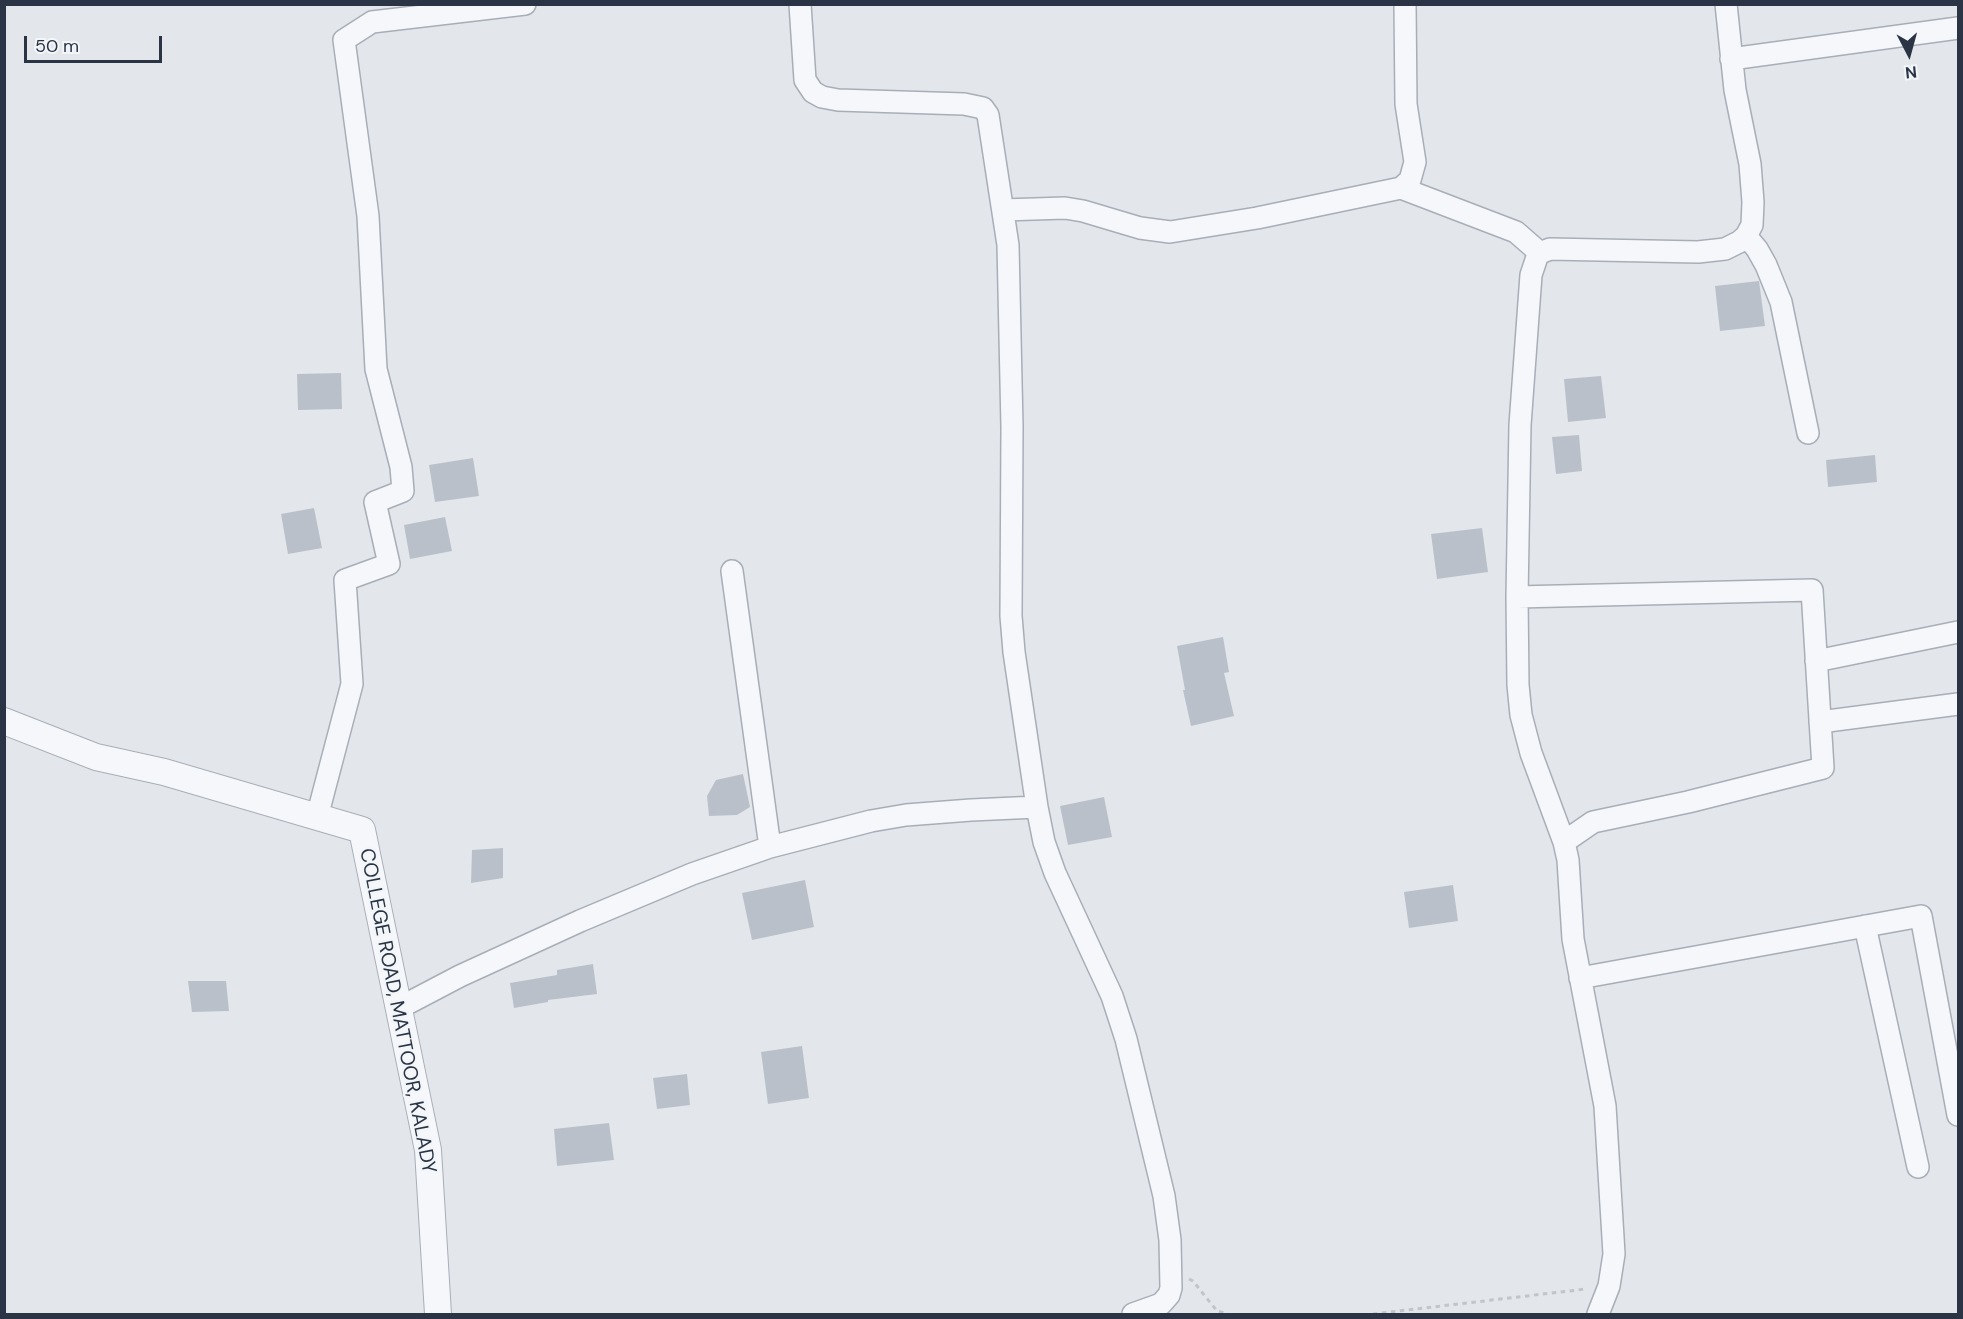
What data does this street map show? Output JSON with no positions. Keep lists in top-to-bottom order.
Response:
{
  "streets": {
    "street": ["COLLEGE ROAD, MATTOOR, KALADY"]
  },
  "scale_bar": "50 m",
  "north": "bottom"
}
